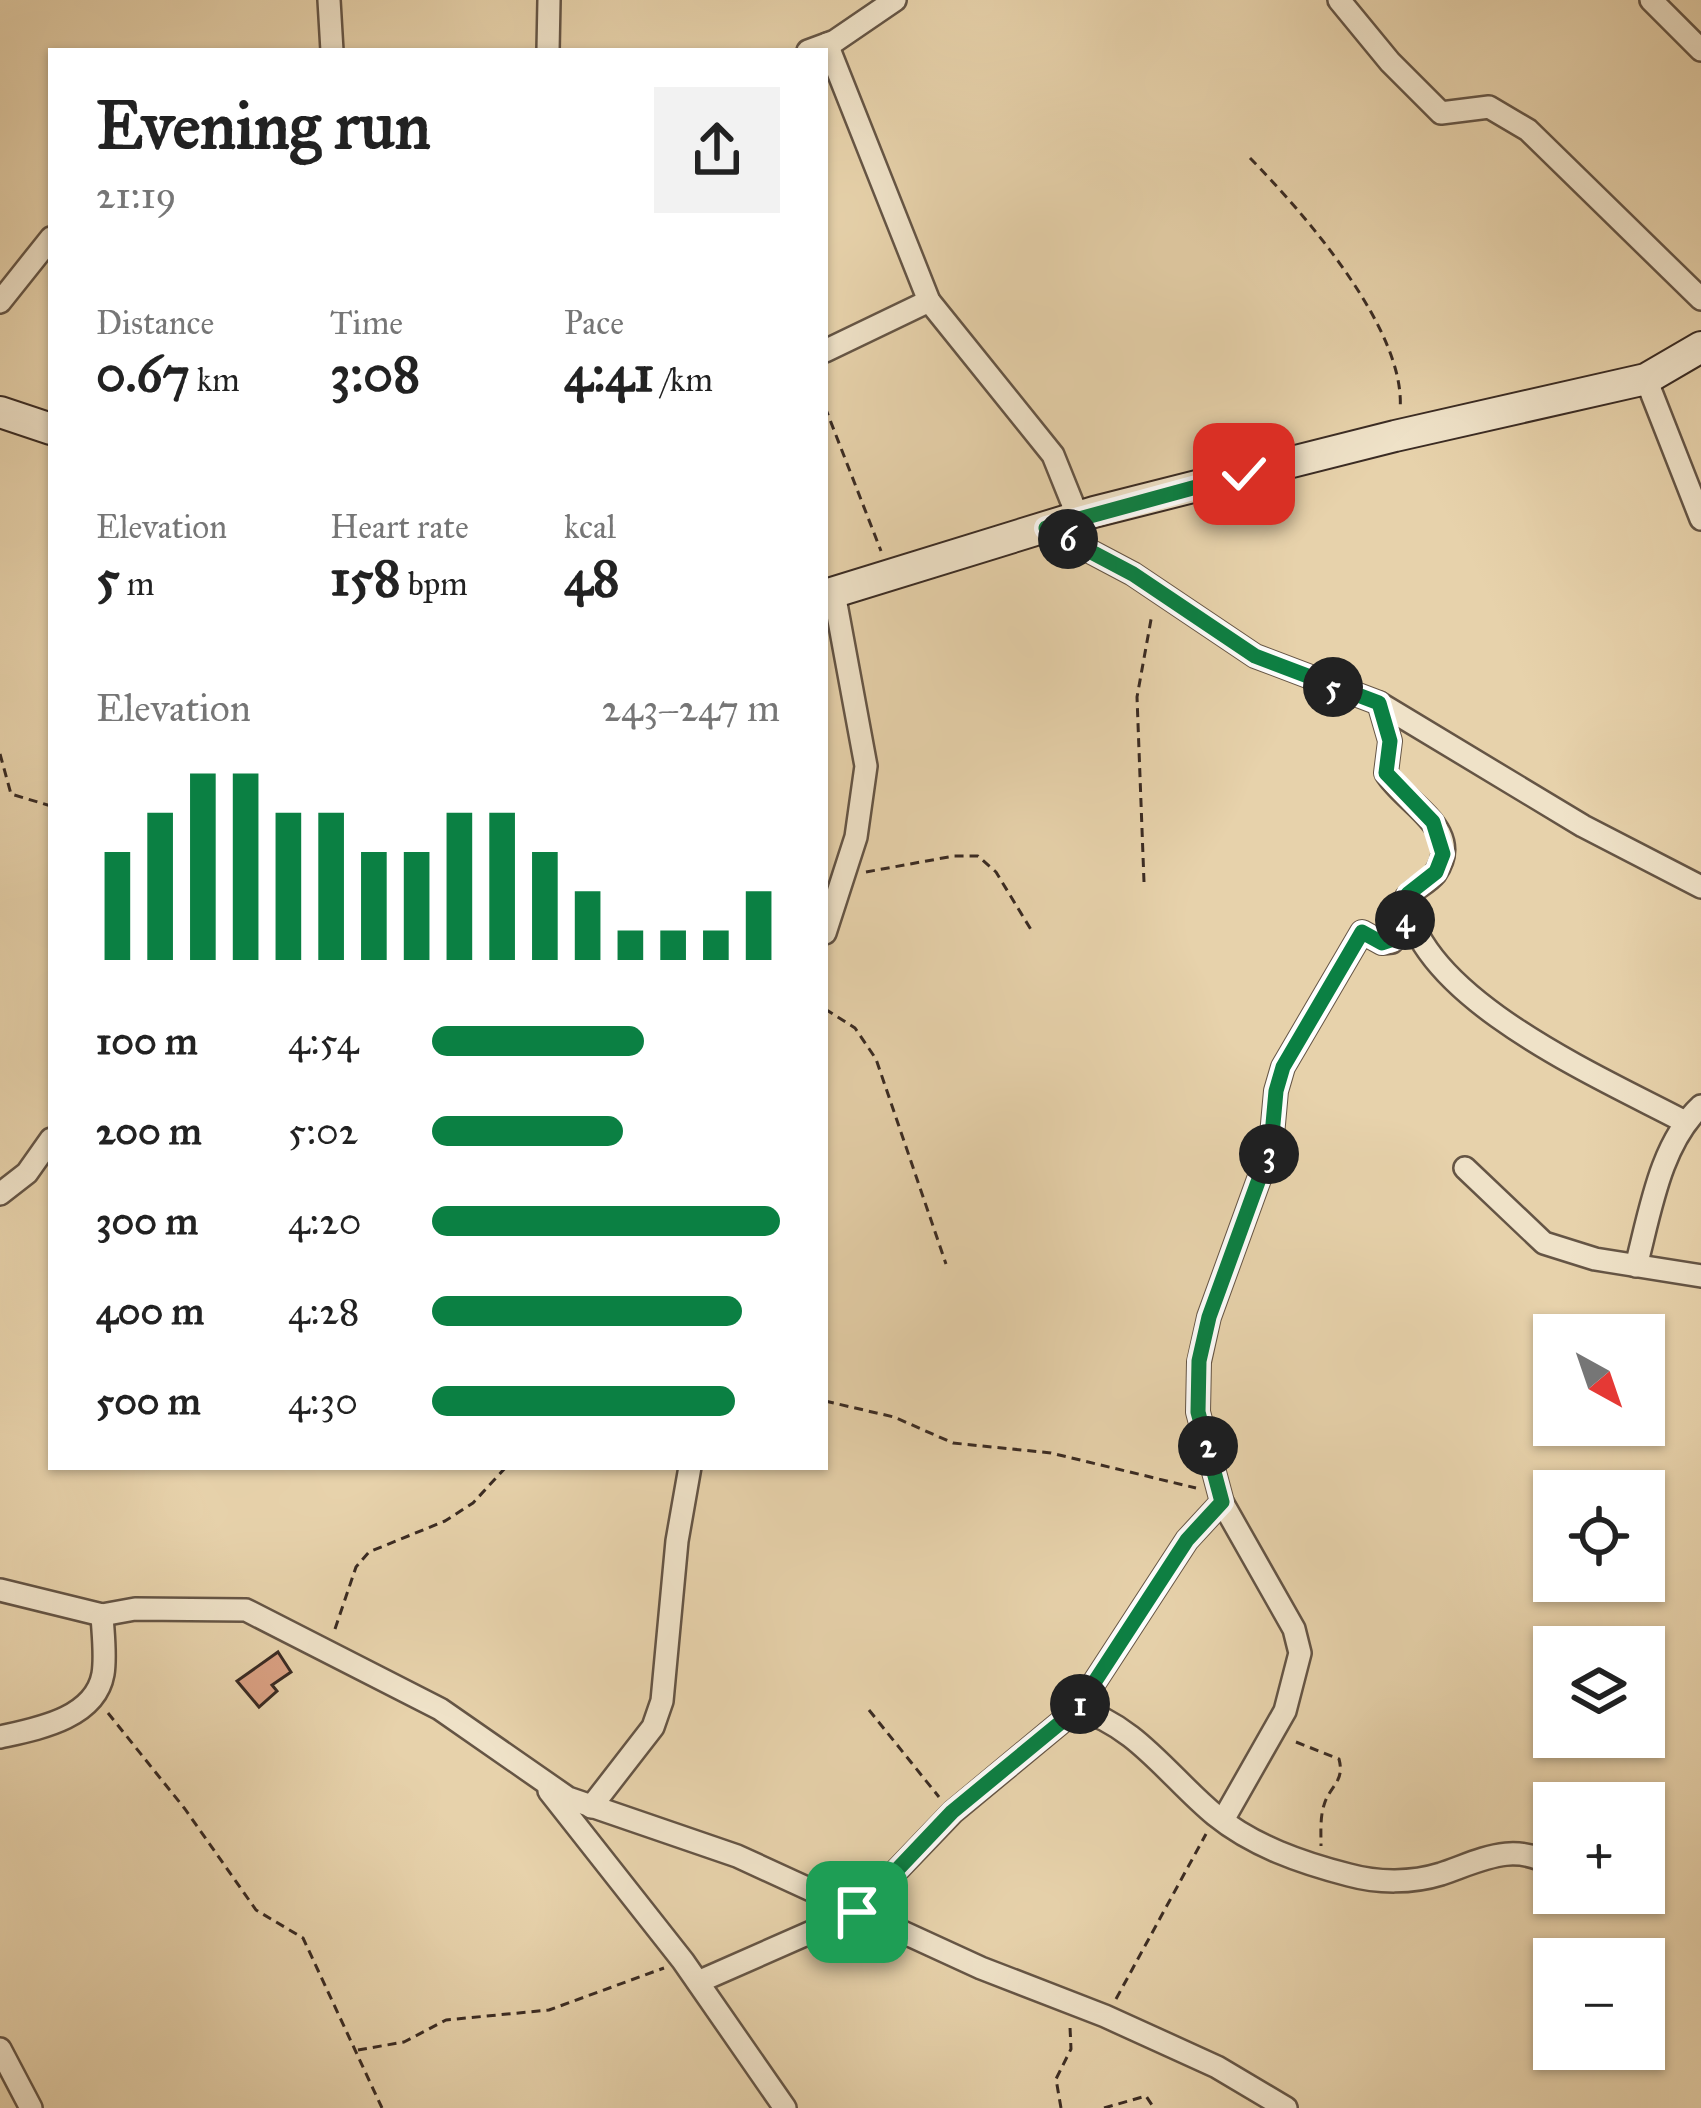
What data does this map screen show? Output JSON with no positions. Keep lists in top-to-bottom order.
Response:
{
  "north": "bottom right",
  "page": {
    "heading": ["Evening run", "21:19"],
    "stats": [
      ["Distance", "0.67 km"],
      ["Time", "3:08"],
      ["Pace", "4:41 /km"],
      ["Elevation", "5 m"],
      ["Heart rate", "158 bpm"],
      ["kcal", "48"]
    ],
    "pins": [
      "6",
      "5",
      "4",
      "3",
      "2",
      "1"
    ],
    "chart": ["Elevation", "243–247 m"],
    "list": [
      {
        "name": "100 m",
        "note": "4:54"
      },
      {
        "name": "200 m",
        "note": "5:02"
      },
      {
        "name": "300 m",
        "note": "4:20"
      },
      {
        "name": "400 m",
        "note": "4:28"
      },
      {
        "name": "500 m",
        "note": "4:30"
      }
    ],
    "map_buttons": ["+", "−"]
  }
}
